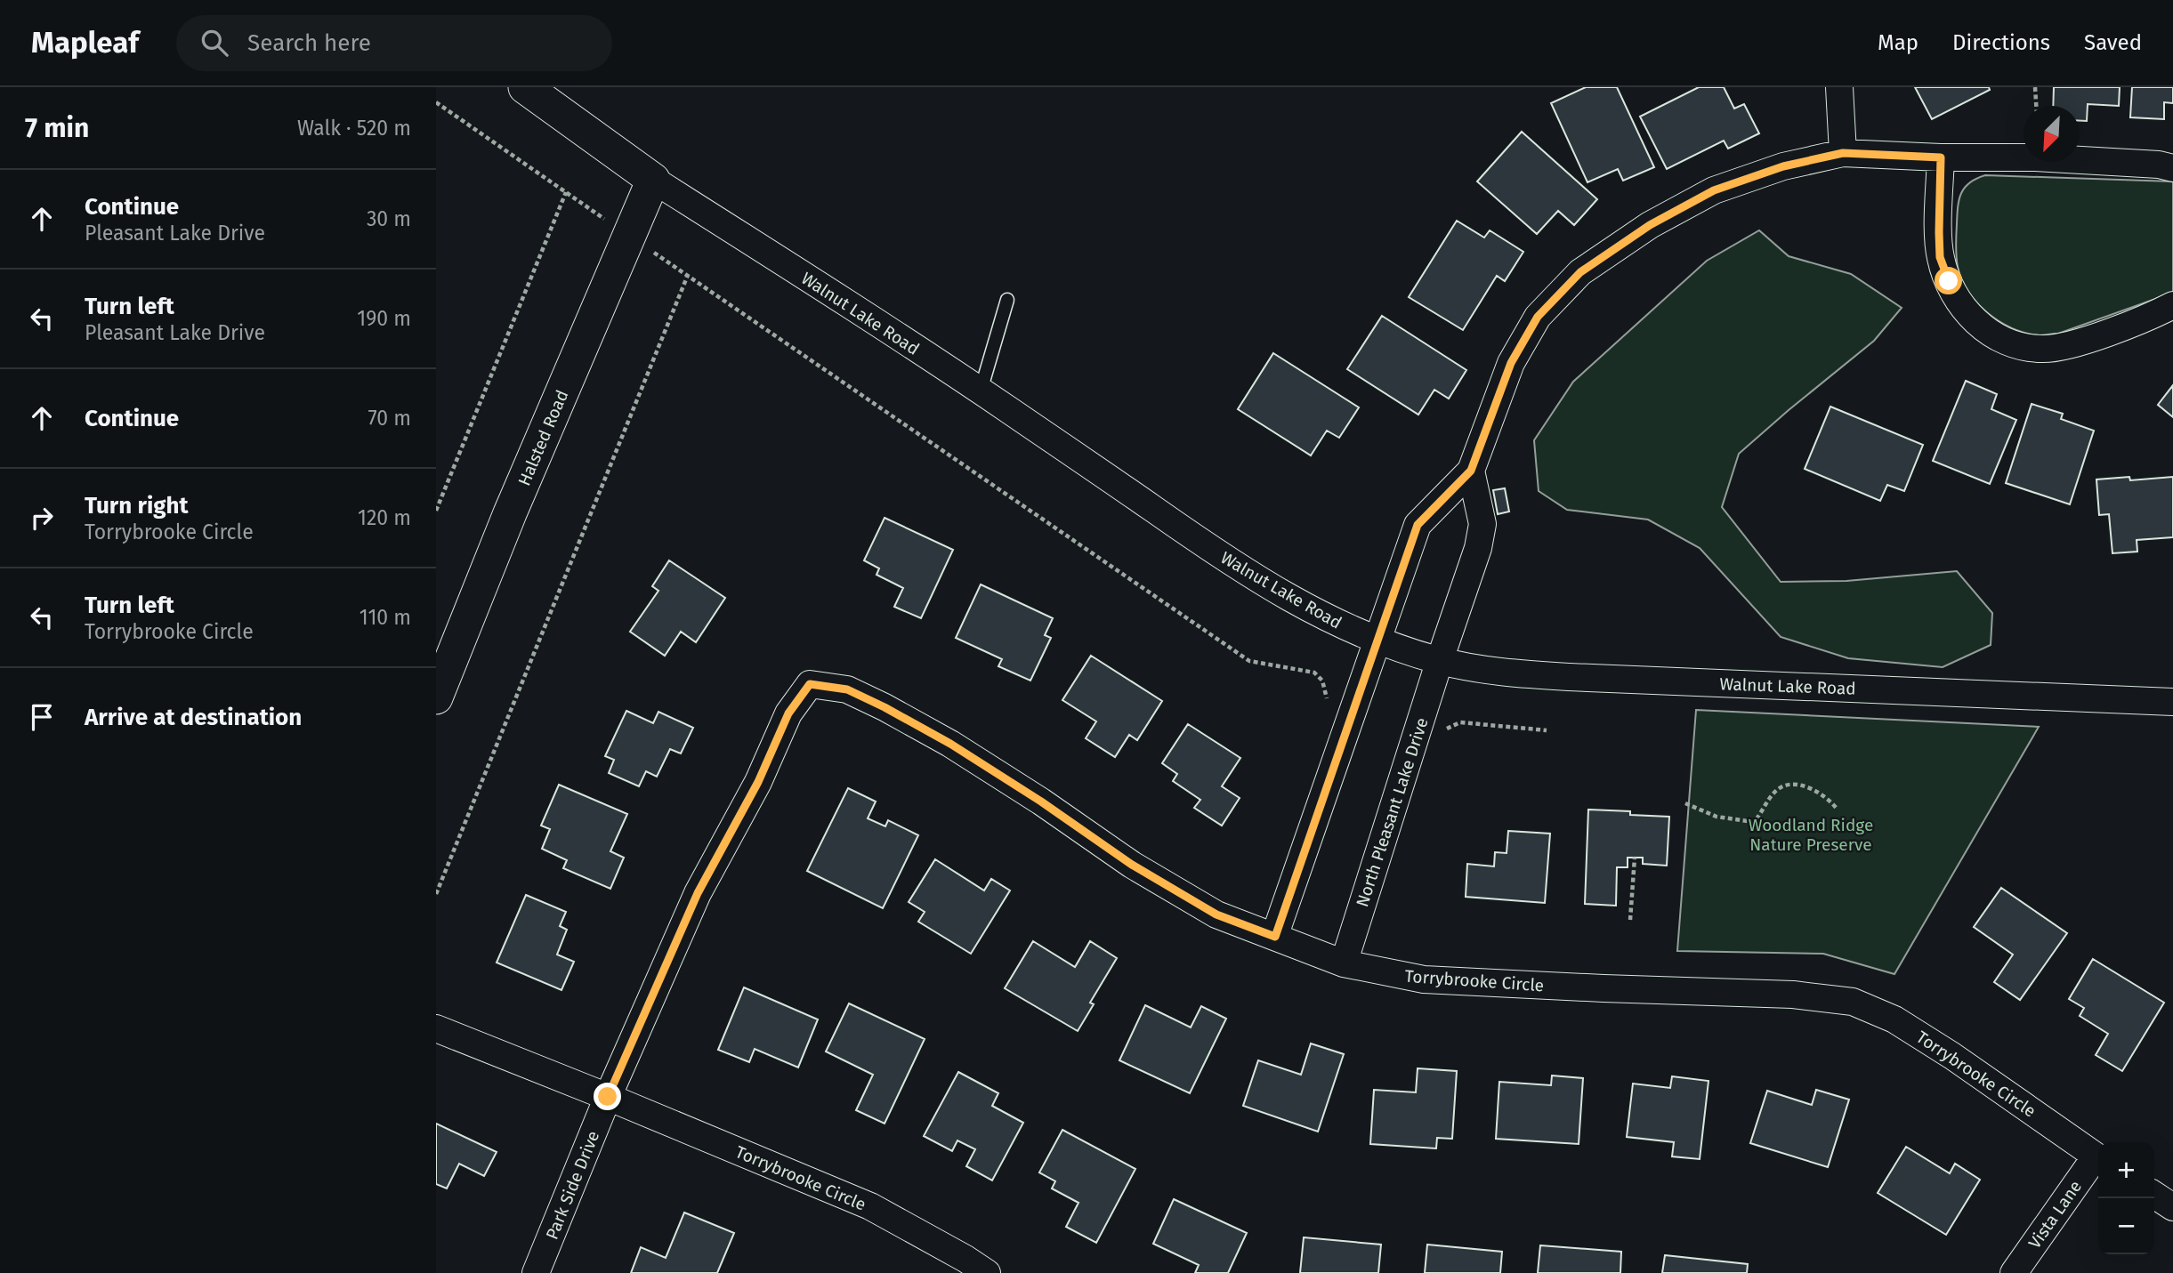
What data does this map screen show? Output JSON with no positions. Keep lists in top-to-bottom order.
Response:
{
  "streets": {
    "street": [
      "Walnut Lake Road",
      "Halsted Road",
      "North Pleasant Lake Drive",
      "Torrybrooke Circle",
      "Park Side Drive",
      "Vista Lane"
    ]
  },
  "crossings": [
    ["Walnut Lake Road", "Halsted Road"],
    ["Walnut Lake Road", "North Pleasant Lake Drive"],
    ["North Pleasant Lake Drive", "Torrybrooke Circle"],
    ["Torrybrooke Circle", "Park Side Drive"]
  ],
  "parks": ["Woodland Ridge Nature Preserve"],
  "north": "bottom left",
  "page": {
    "header": "Mapleaf",
    "search": "Search here",
    "nav": ["Map", "Directions", "Saved"],
    "heading": ["7 min", "Walk · 520 m"],
    "list": [
      ["Continue", "Pleasant Lake Drive", "30 m"],
      ["Turn left", "Pleasant Lake Drive", "190 m"],
      ["Continue", "70 m"],
      ["Turn right", "Torrybrooke Circle", "120 m"],
      ["Turn left", "Torrybrooke Circle", "110 m"],
      "Arrive at destination"
    ],
    "map_buttons": ["+", "−"]
  }
}
